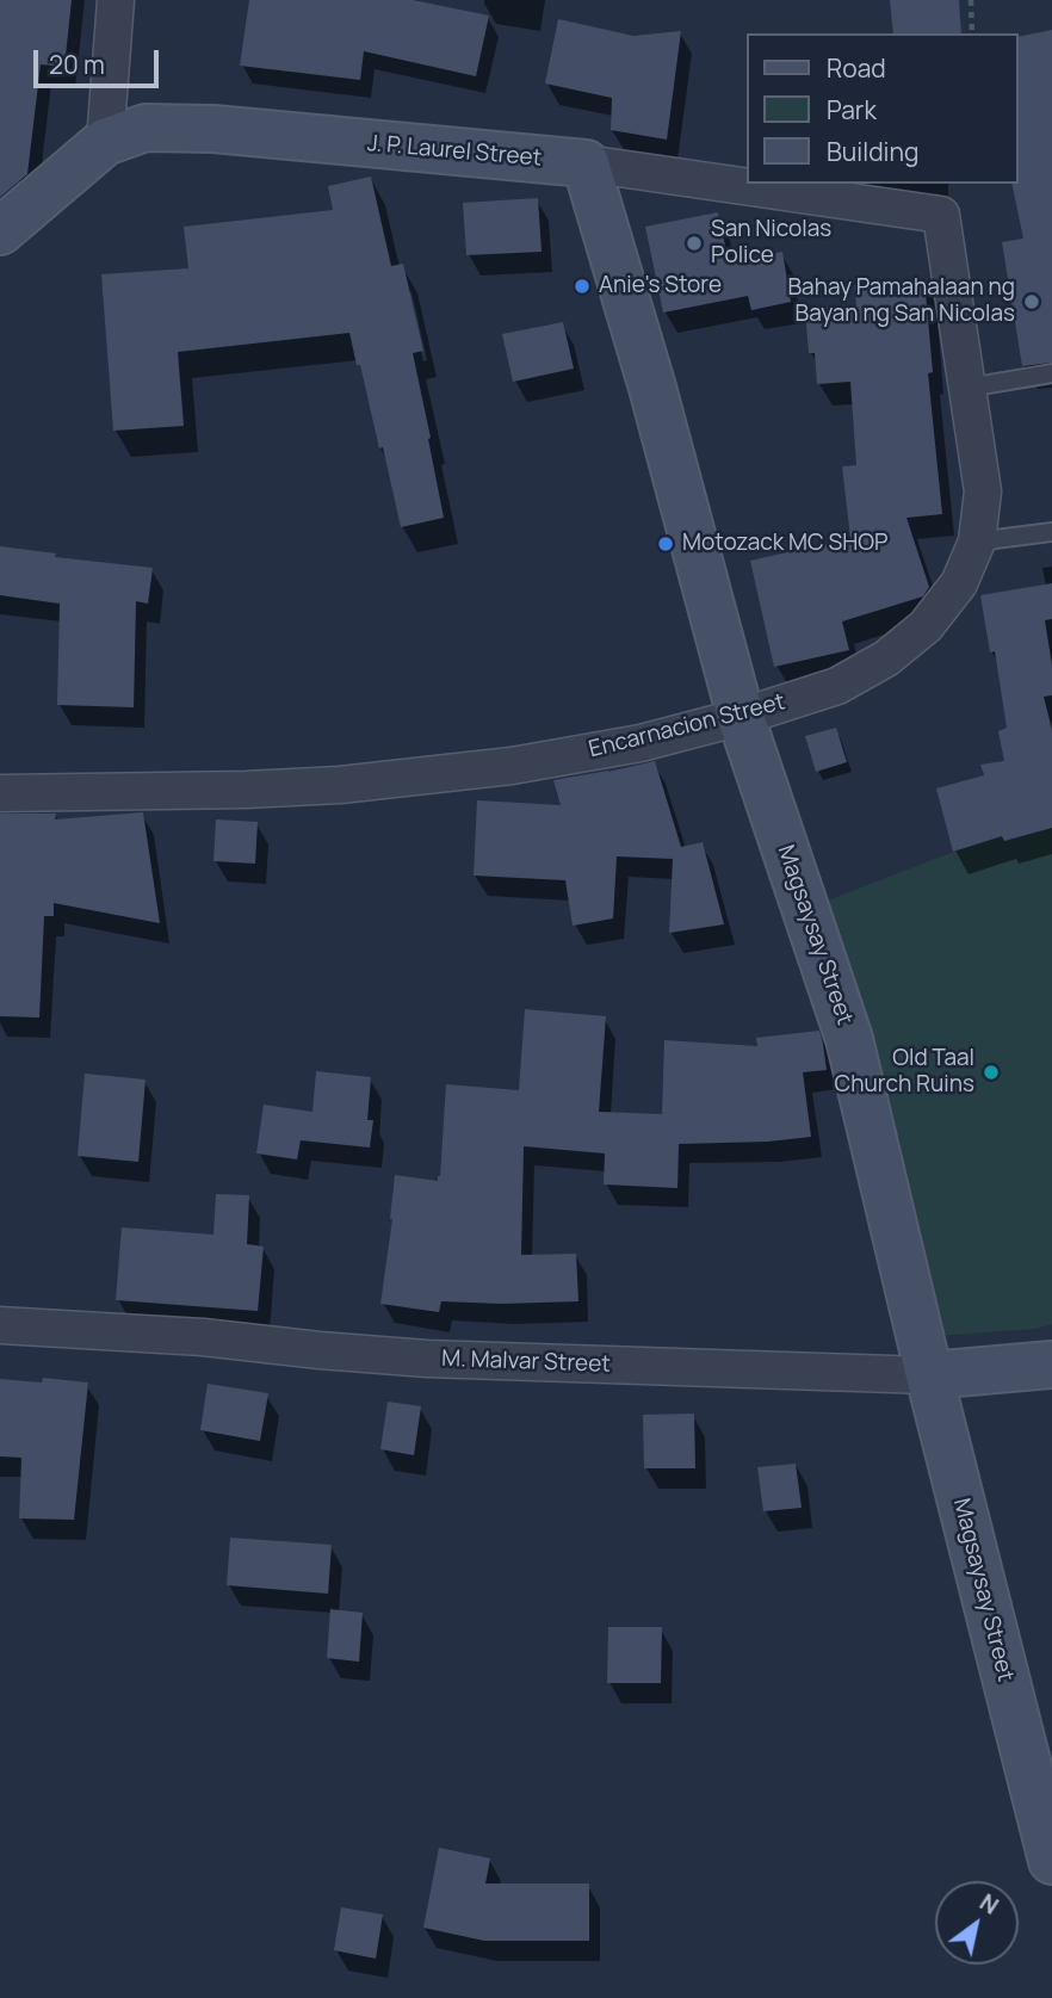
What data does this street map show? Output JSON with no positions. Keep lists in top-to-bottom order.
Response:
{
  "streets": {
    "main road": ["J. P. Laurel Street", "Magsaysay Street", "M. Malvar Street"],
    "street": ["Encarnacion Street"]
  },
  "crossings": [
    ["J. P. Laurel Street", "Encarnacion Street"],
    ["J. P. Laurel Street", "Magsaysay Street"],
    ["Encarnacion Street", "Magsaysay Street"],
    ["Magsaysay Street", "M. Malvar Street"]
  ],
  "places": [
    "San Nicolas Police",
    "Anie's Store",
    "Bahay Pamahalaan ng Bayan ng San Nicolas",
    "Motozack MC SHOP",
    "Old Taal Church Ruins"
  ],
  "legend": ["Road", "Park", "Building"],
  "scale_bar": "20 m",
  "north": "top right"
}
